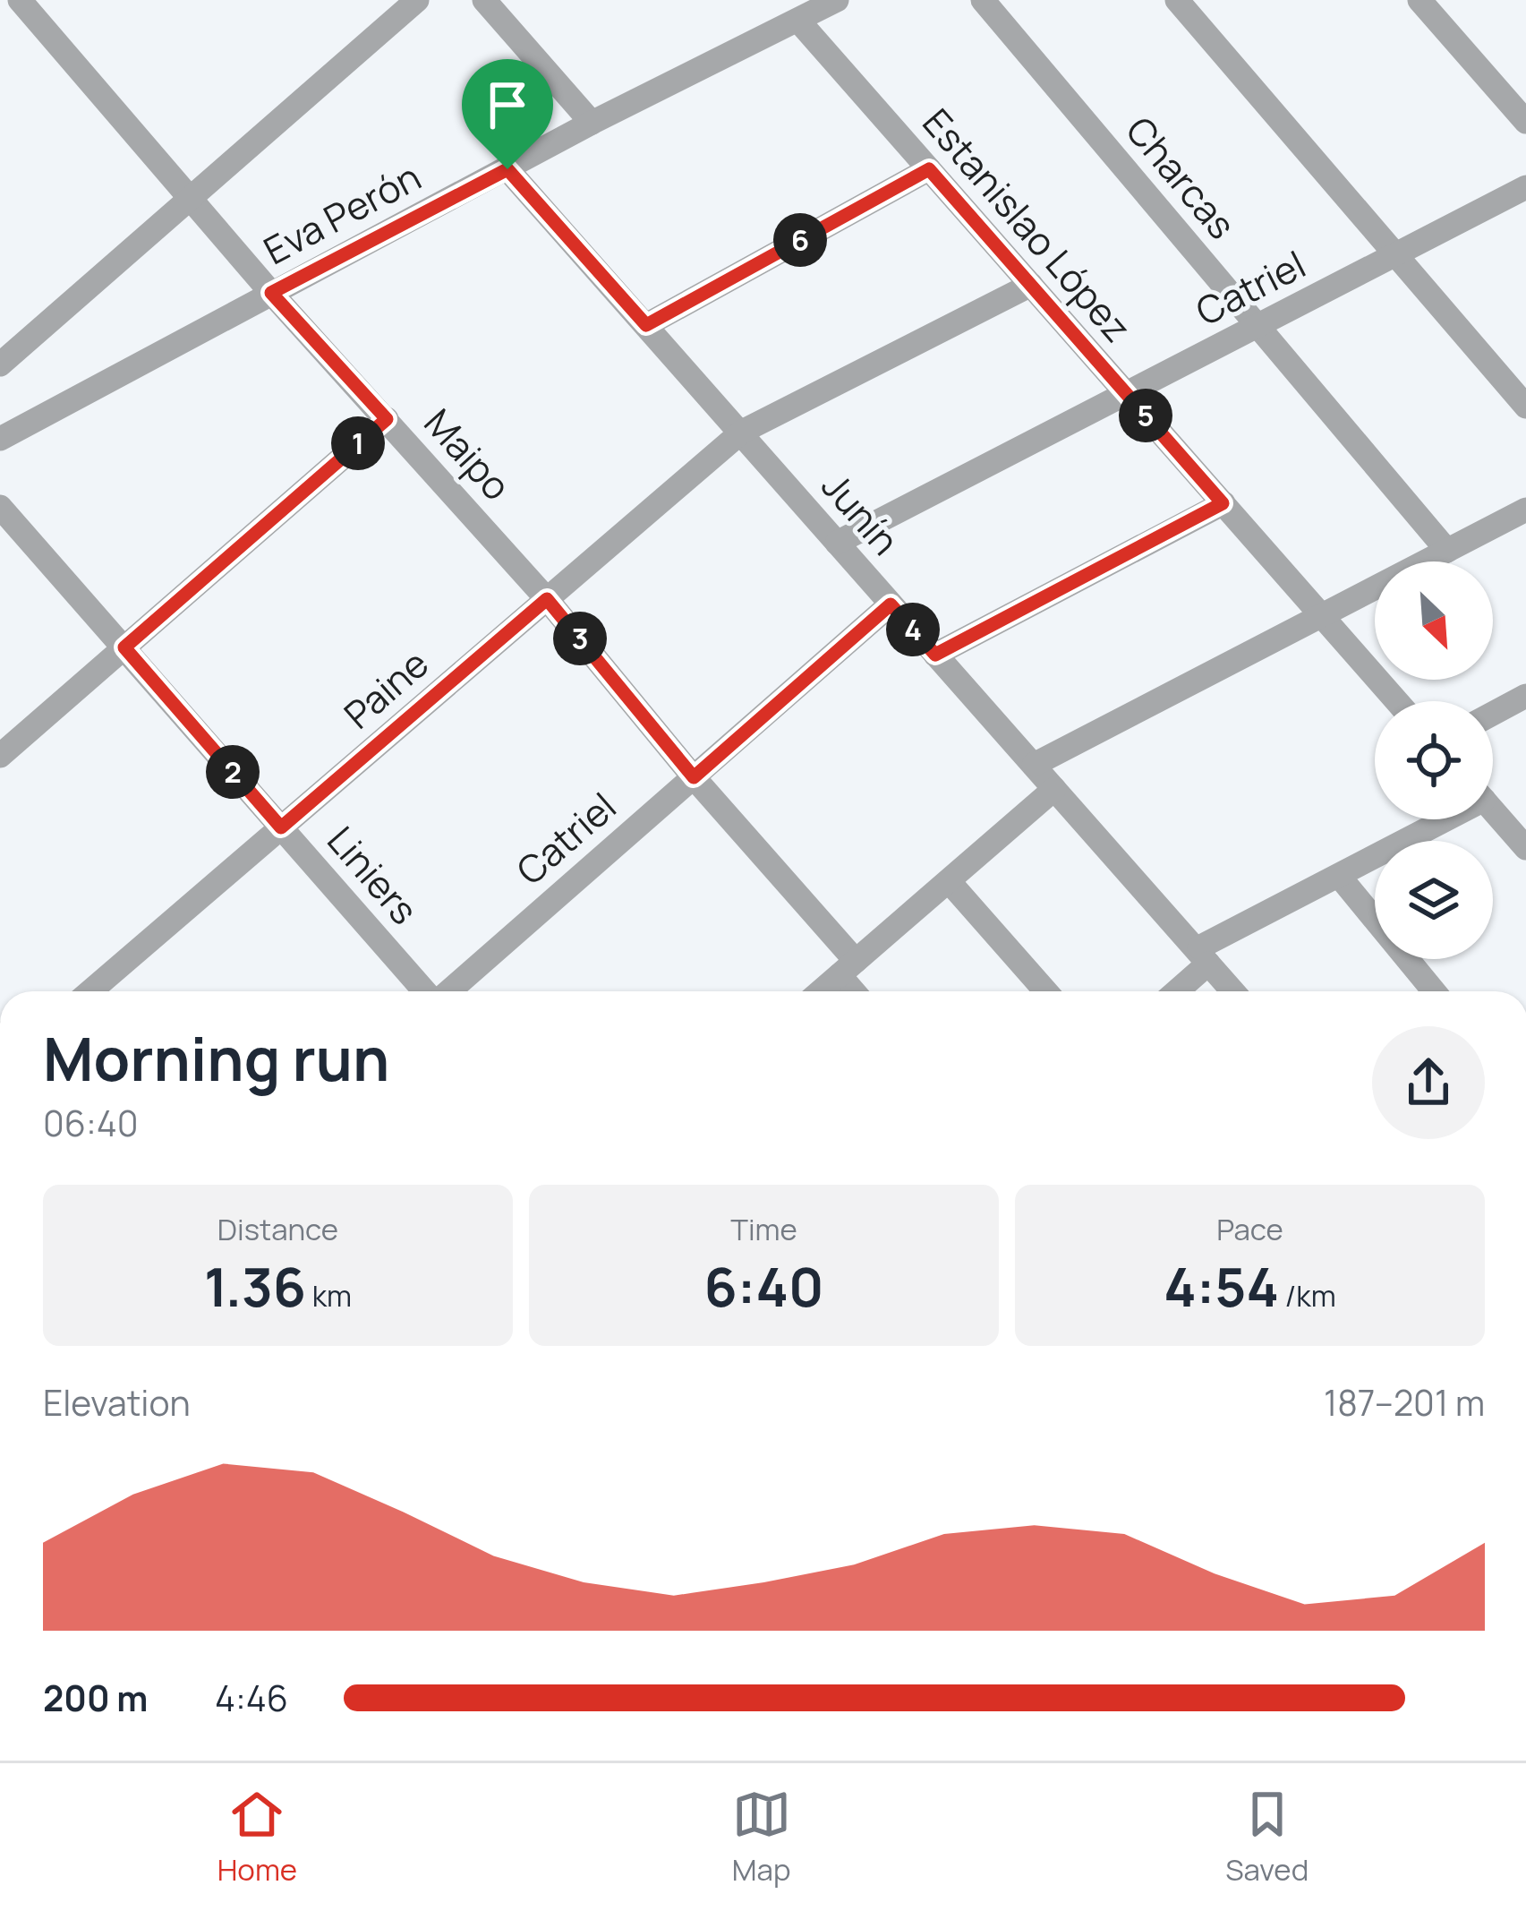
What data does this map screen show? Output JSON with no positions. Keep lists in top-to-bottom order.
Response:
{
  "streets": {
    "street": [
      "Charcas",
      "Eva Perón",
      "Estanislao López",
      "Catriel",
      "Maipo",
      "Junín",
      "Paine",
      "Liniers"
    ]
  },
  "crossings": [
    ["Charcas", "Catriel"],
    ["Eva Perón", "Estanislao López"],
    ["Eva Perón", "Maipo"],
    ["Eva Perón", "Junín"],
    ["Estanislao López", "Catriel"],
    ["Estanislao López", "Paine"],
    ["Catriel", "Maipo"],
    ["Catriel", "Junín"],
    ["Maipo", "Paine"],
    ["Junín", "Paine"],
    ["Paine", "Liniers"]
  ],
  "north": "bottom right",
  "page": {
    "pins": [
      "6",
      "5",
      "1",
      "4",
      "3",
      "2"
    ],
    "heading": ["Morning run", "06:40"],
    "stats": [
      ["Distance", "1.36 km"],
      ["Time", "6:40"],
      ["Pace", "4:54 /km"]
    ],
    "chart": ["Elevation", "187–201 m"],
    "list": [
      {
        "name": "200 m",
        "note": "4:46"
      }
    ],
    "tabs": ["Home", "Map", "Saved"]
  }
}
